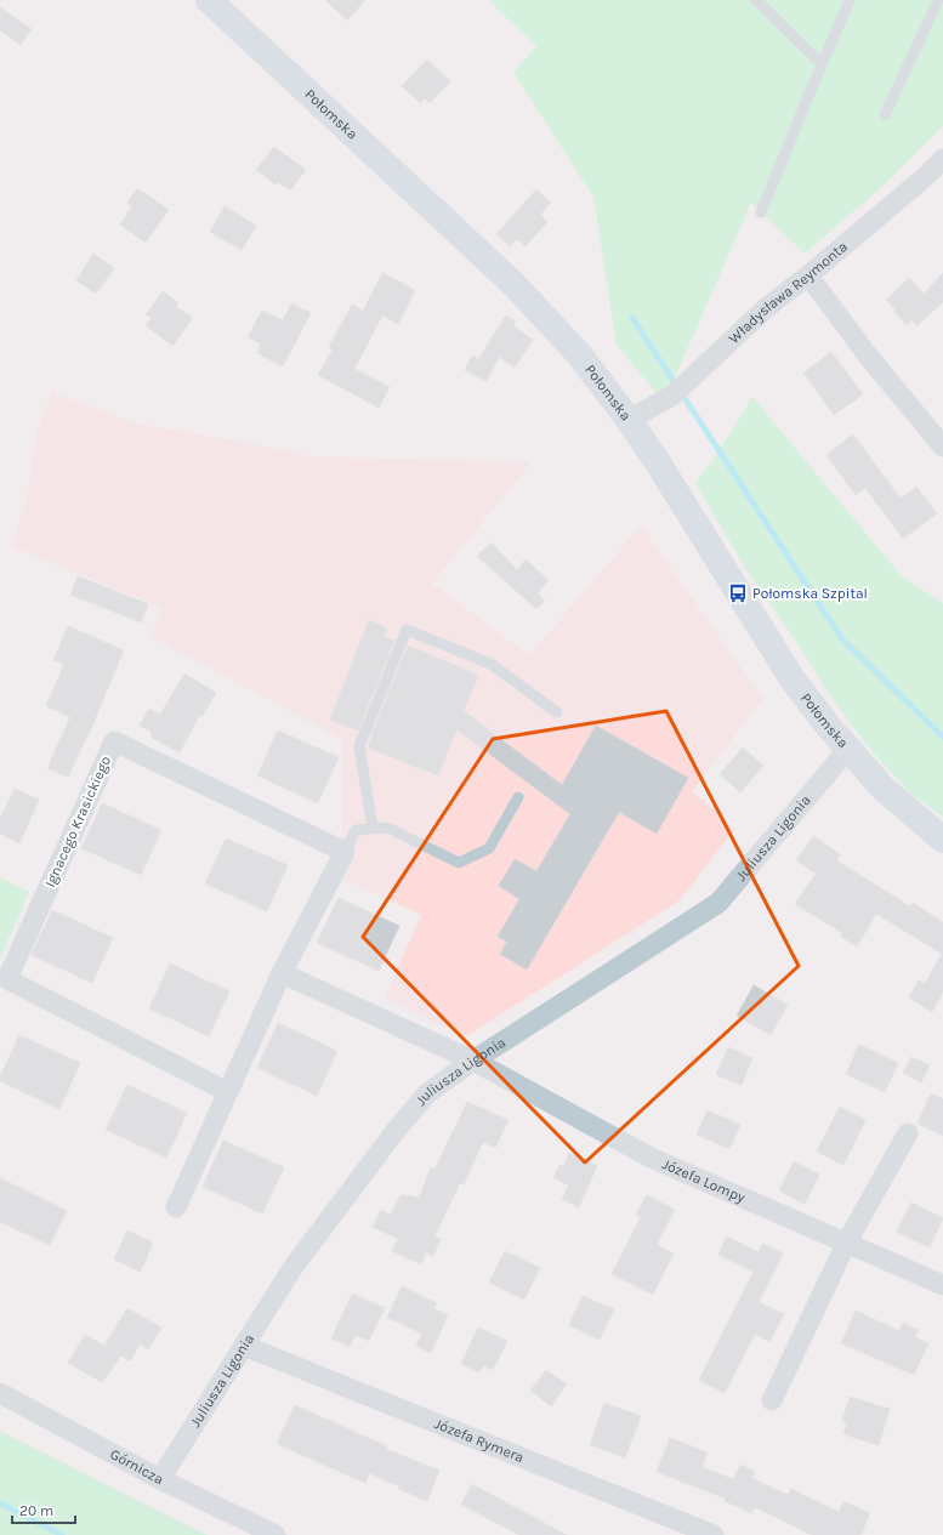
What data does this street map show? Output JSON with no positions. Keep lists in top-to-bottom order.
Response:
{
  "streets": {
    "street": [
      "Połomska",
      "Władysława Reymonta",
      "Ignacego Krasickiego",
      "Juliusza Ligonia",
      "Józefa Lompy",
      "Józefa Rymera",
      "Górnicza"
    ]
  },
  "crossings": [
    ["Połomska", "Władysława Reymonta"],
    ["Połomska", "Juliusza Ligonia"],
    ["Juliusza Ligonia", "Józefa Lompy"],
    ["Juliusza Ligonia", "Józefa Rymera"],
    ["Juliusza Ligonia", "Górnicza"]
  ],
  "places": {
    "bus stop": ["Połomska Szpital"]
  },
  "scale_bar": "20 m"
}
